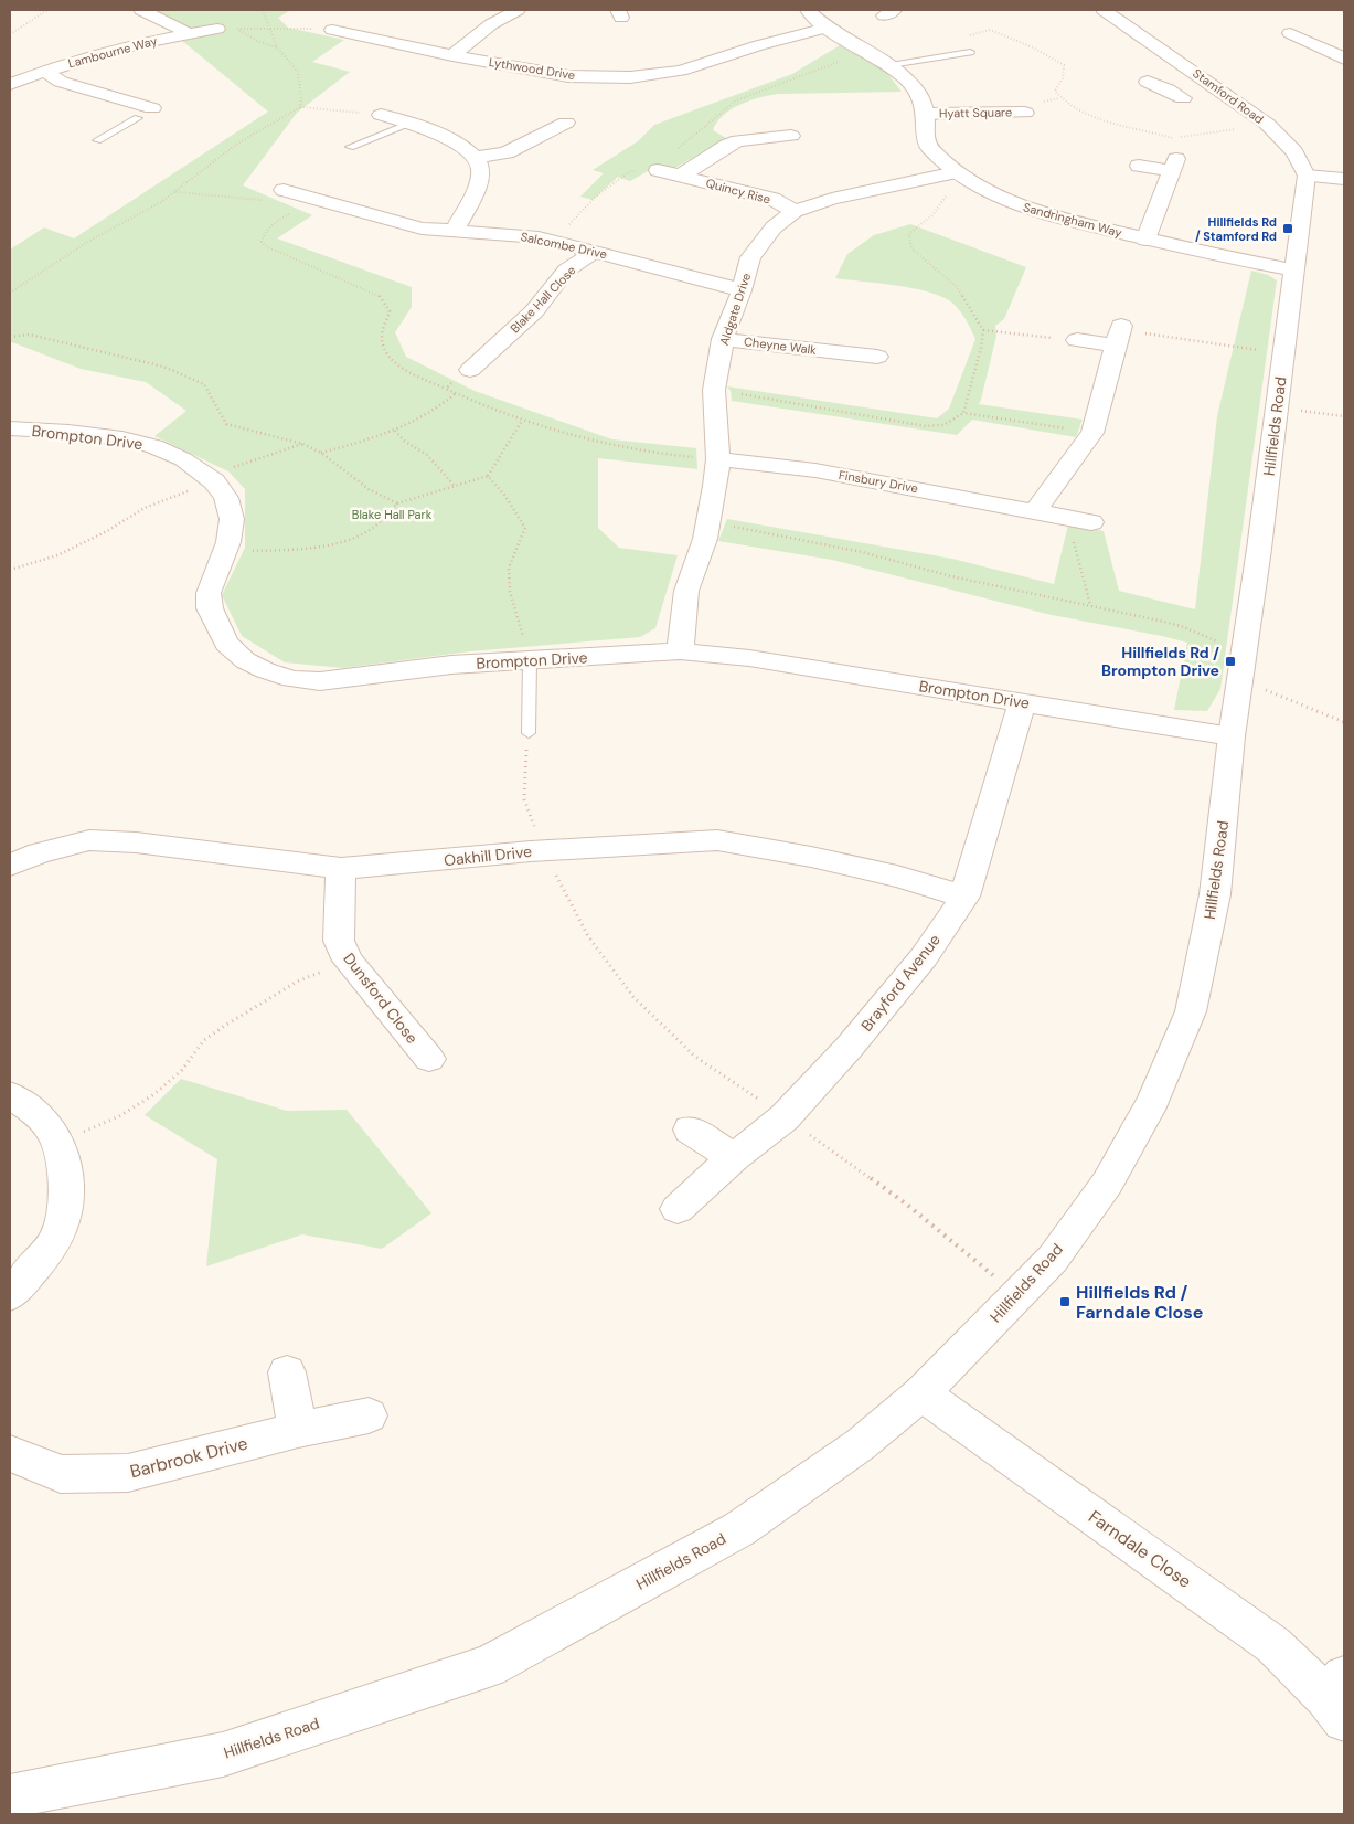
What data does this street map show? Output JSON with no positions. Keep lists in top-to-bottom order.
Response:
{
  "streets": {
    "street": [
      "Lambourne Way",
      "Lythwood Drive",
      "Stamford Road",
      "Hyatt Square",
      "Quincy Rise",
      "Sandringham Way",
      "Salcombe Drive",
      "Blake Hall Close",
      "Aldgate Drive",
      "Cheyne Walk",
      "Hillfields Road",
      "Brompton Drive",
      "Finsbury Drive",
      "Oakhill Drive",
      "Brayford Avenue",
      "Dunsford Close",
      "Barbrook Drive",
      "Farndale Close"
    ]
  },
  "crossings": [
    ["Lythwood Drive", "Sandringham Way"],
    ["Stamford Road", "Hillfields Road"],
    ["Hyatt Square", "Sandringham Way"],
    ["Quincy Rise", "Aldgate Drive"],
    ["Sandringham Way", "Aldgate Drive"],
    ["Sandringham Way", "Hillfields Road"],
    ["Salcombe Drive", "Blake Hall Close"],
    ["Salcombe Drive", "Aldgate Drive"],
    ["Aldgate Drive", "Cheyne Walk"],
    ["Aldgate Drive", "Brompton Drive"],
    ["Aldgate Drive", "Finsbury Drive"],
    ["Hillfields Road", "Brompton Drive"],
    ["Hillfields Road", "Farndale Close"],
    ["Brompton Drive", "Brayford Avenue"],
    ["Oakhill Drive", "Brayford Avenue"],
    ["Oakhill Drive", "Dunsford Close"]
  ],
  "parks": ["Blake Hall Park"],
  "places": {
    "transit": ["Hillfields Rd / Stamford Rd", "Hillfields Rd / Brompton Drive", "Hillfields Rd / Farndale Close"]
  }
}
